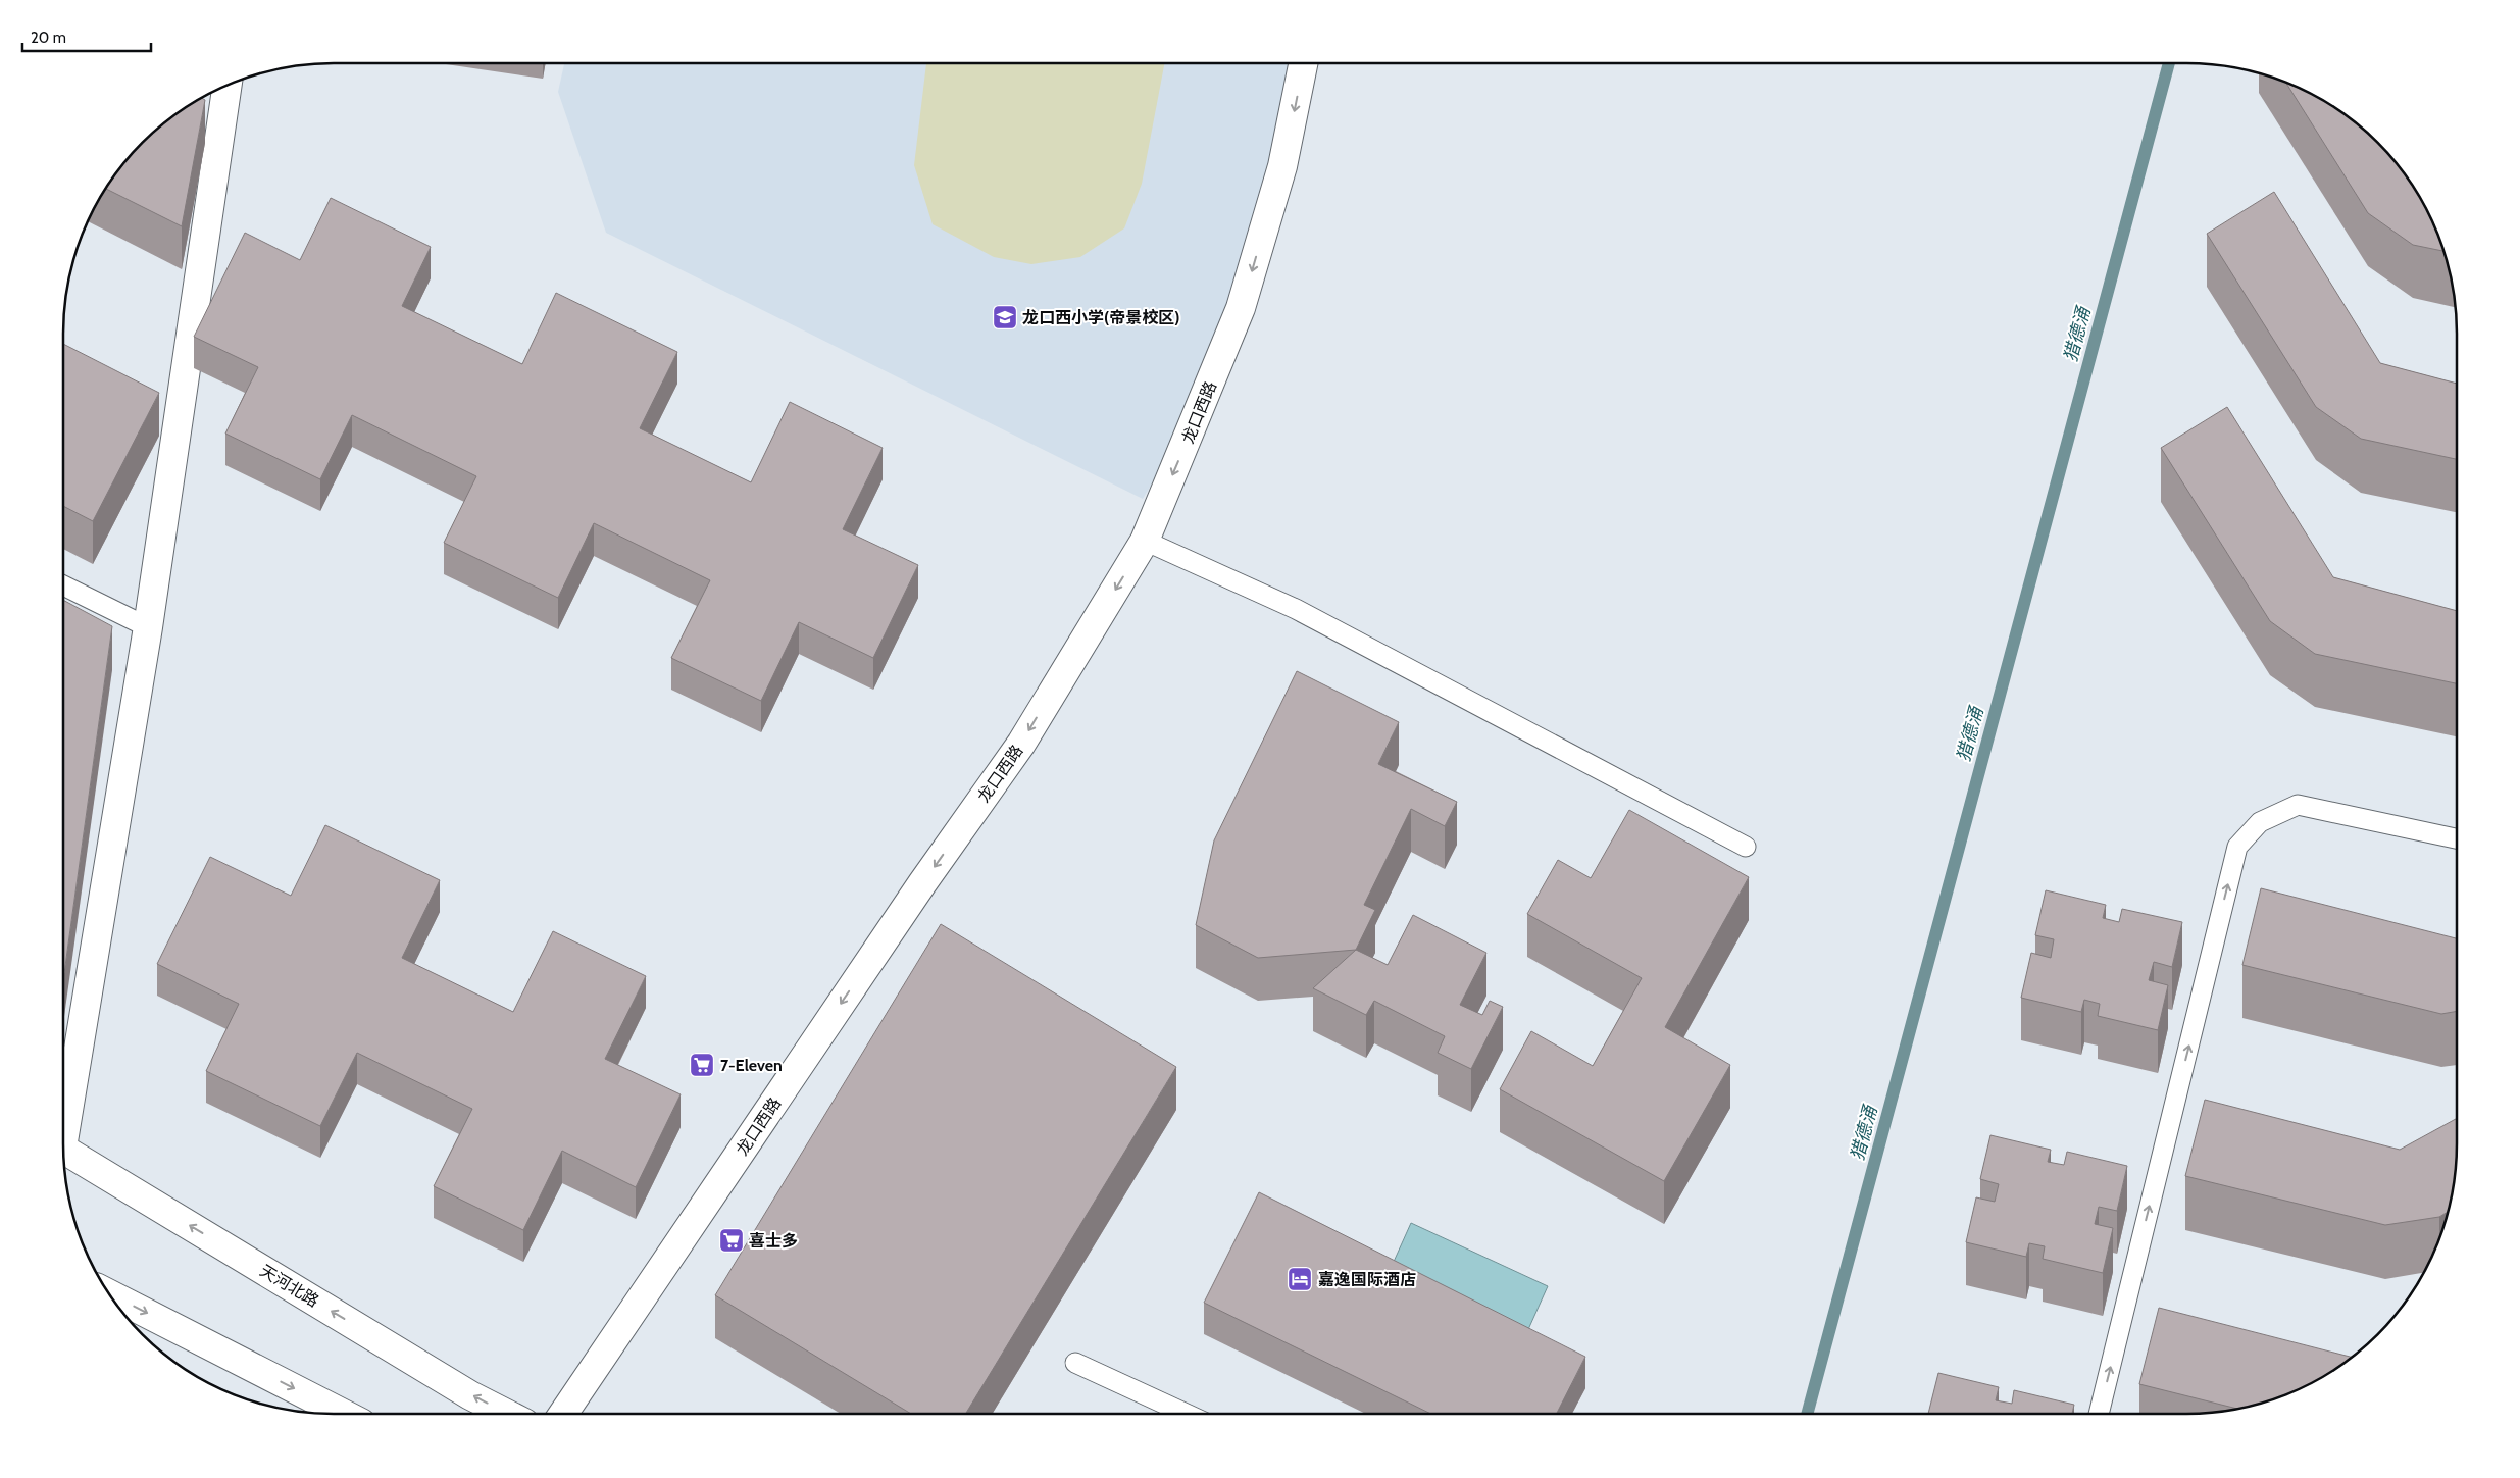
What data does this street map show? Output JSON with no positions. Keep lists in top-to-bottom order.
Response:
{
  "streets": {
    "street": ["龙口西路", "天河北路"]
  },
  "one_way": ["龙口西路"],
  "water": ["猎德涌"],
  "places": {
    "school or university": ["龙口西小学(帝景校区)"],
    "supermarket": ["7-Eleven", "喜士多"],
    "hotel": ["嘉逸国际酒店"]
  },
  "scale_bar": "20 m"
}
